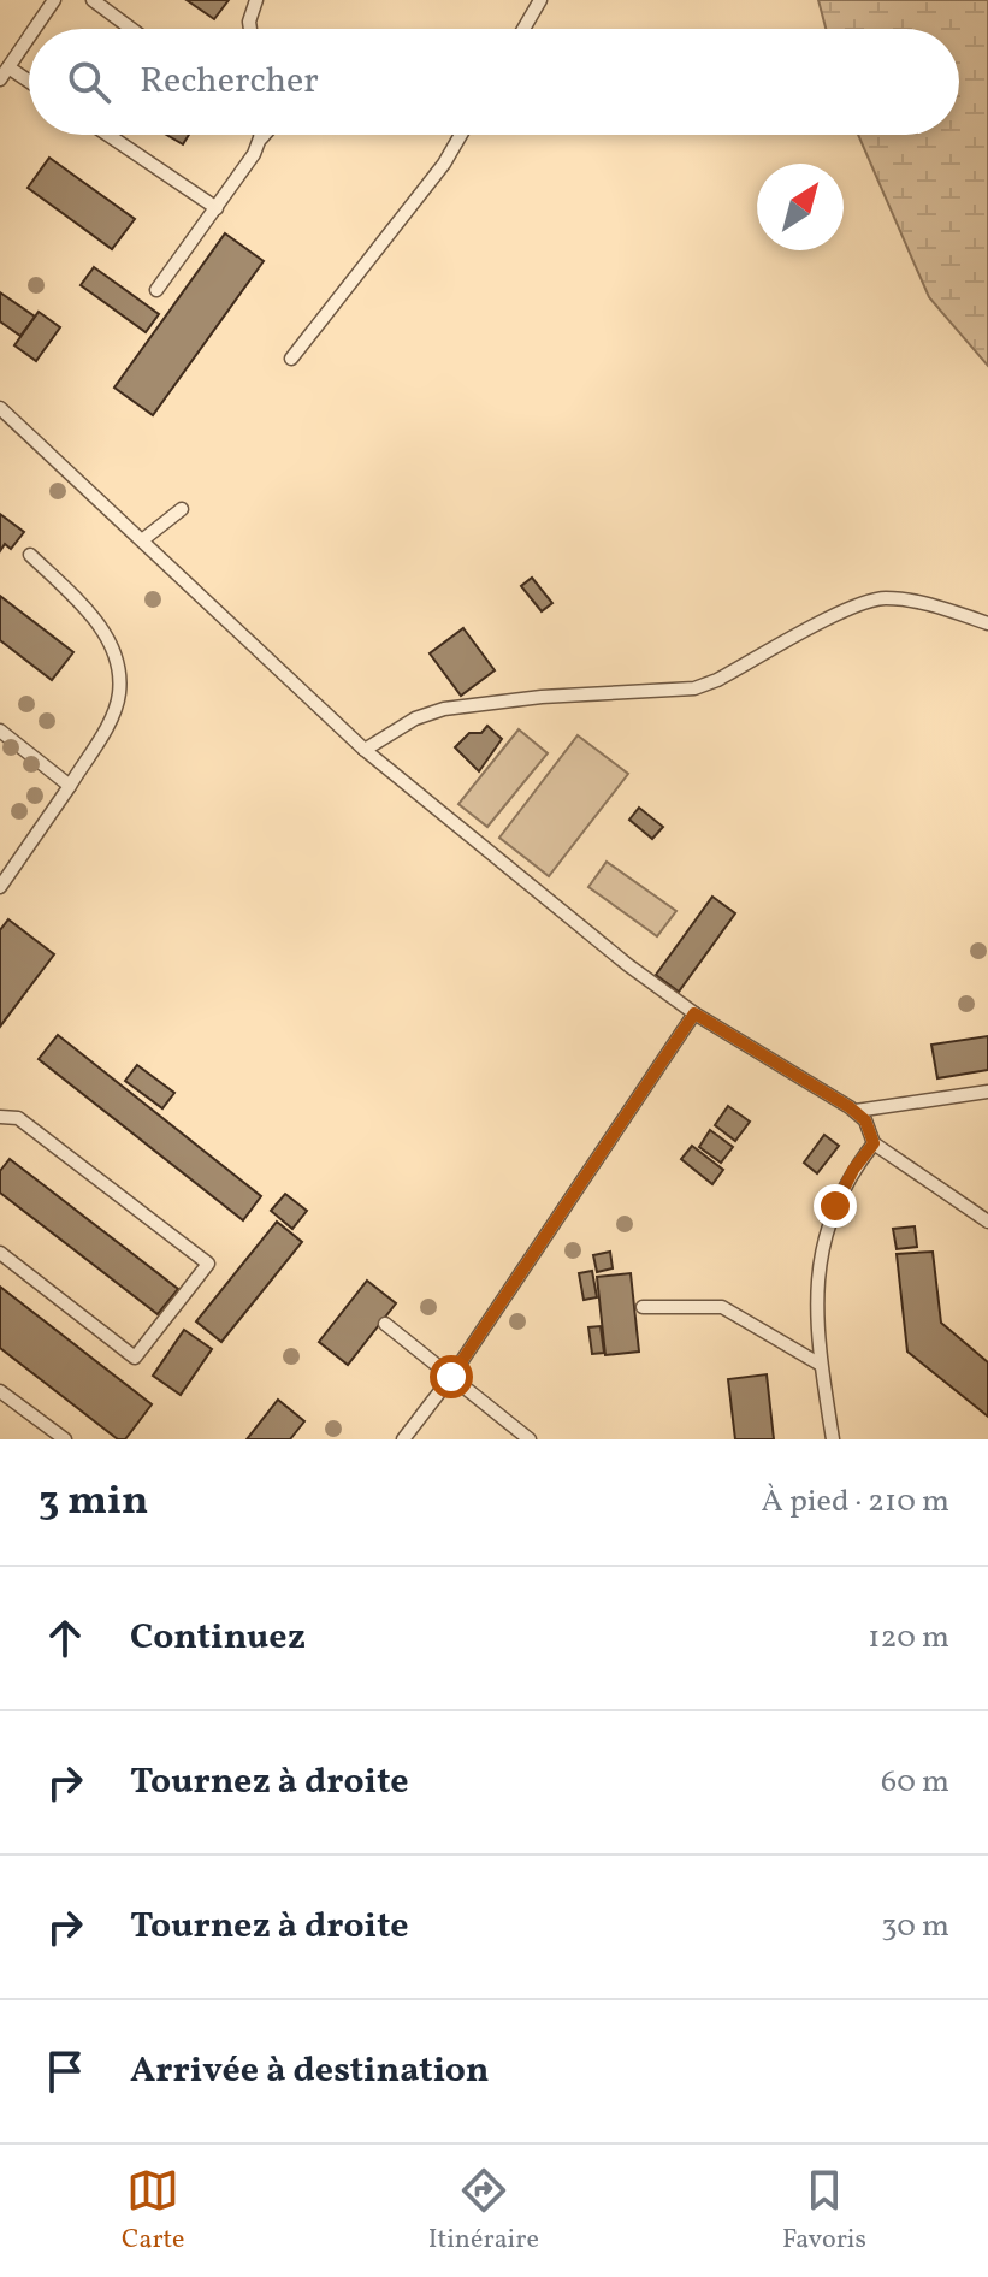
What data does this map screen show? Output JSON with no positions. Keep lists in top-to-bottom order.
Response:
{
  "north": "top right",
  "page": {
    "search": "Rechercher",
    "heading": ["3 min", "À pied · 210 m"],
    "list": [
      ["Continuez", "120 m"],
      ["Tournez à droite", "60 m"],
      ["Tournez à droite", "30 m"],
      "Arrivée à destination"
    ],
    "nav": ["Carte", "Itinéraire", "Favoris"]
  }
}
